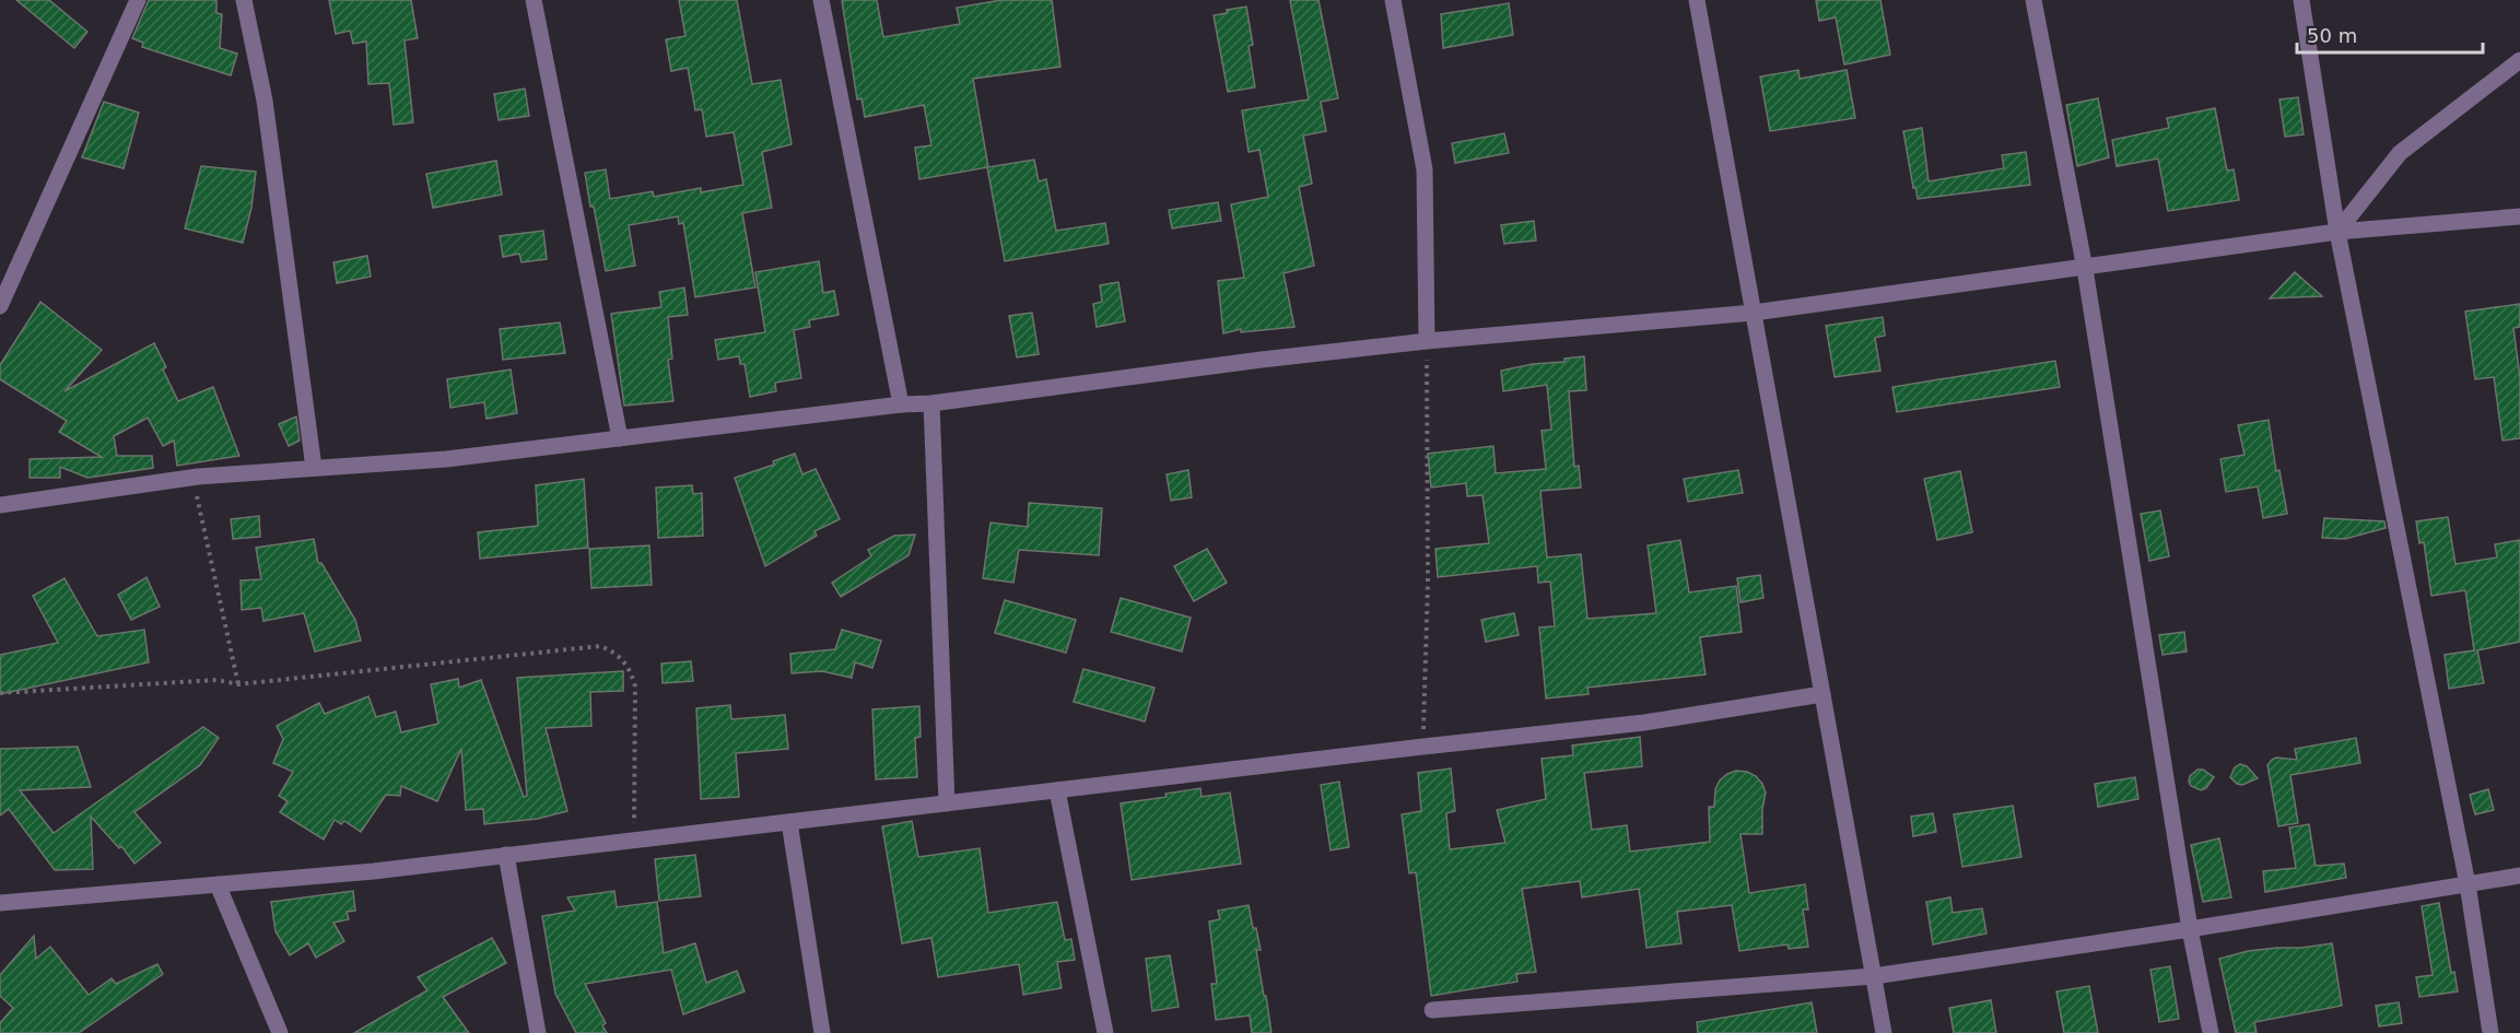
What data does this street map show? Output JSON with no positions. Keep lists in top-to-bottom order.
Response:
{
  "scale_bar": "50 m"
}
